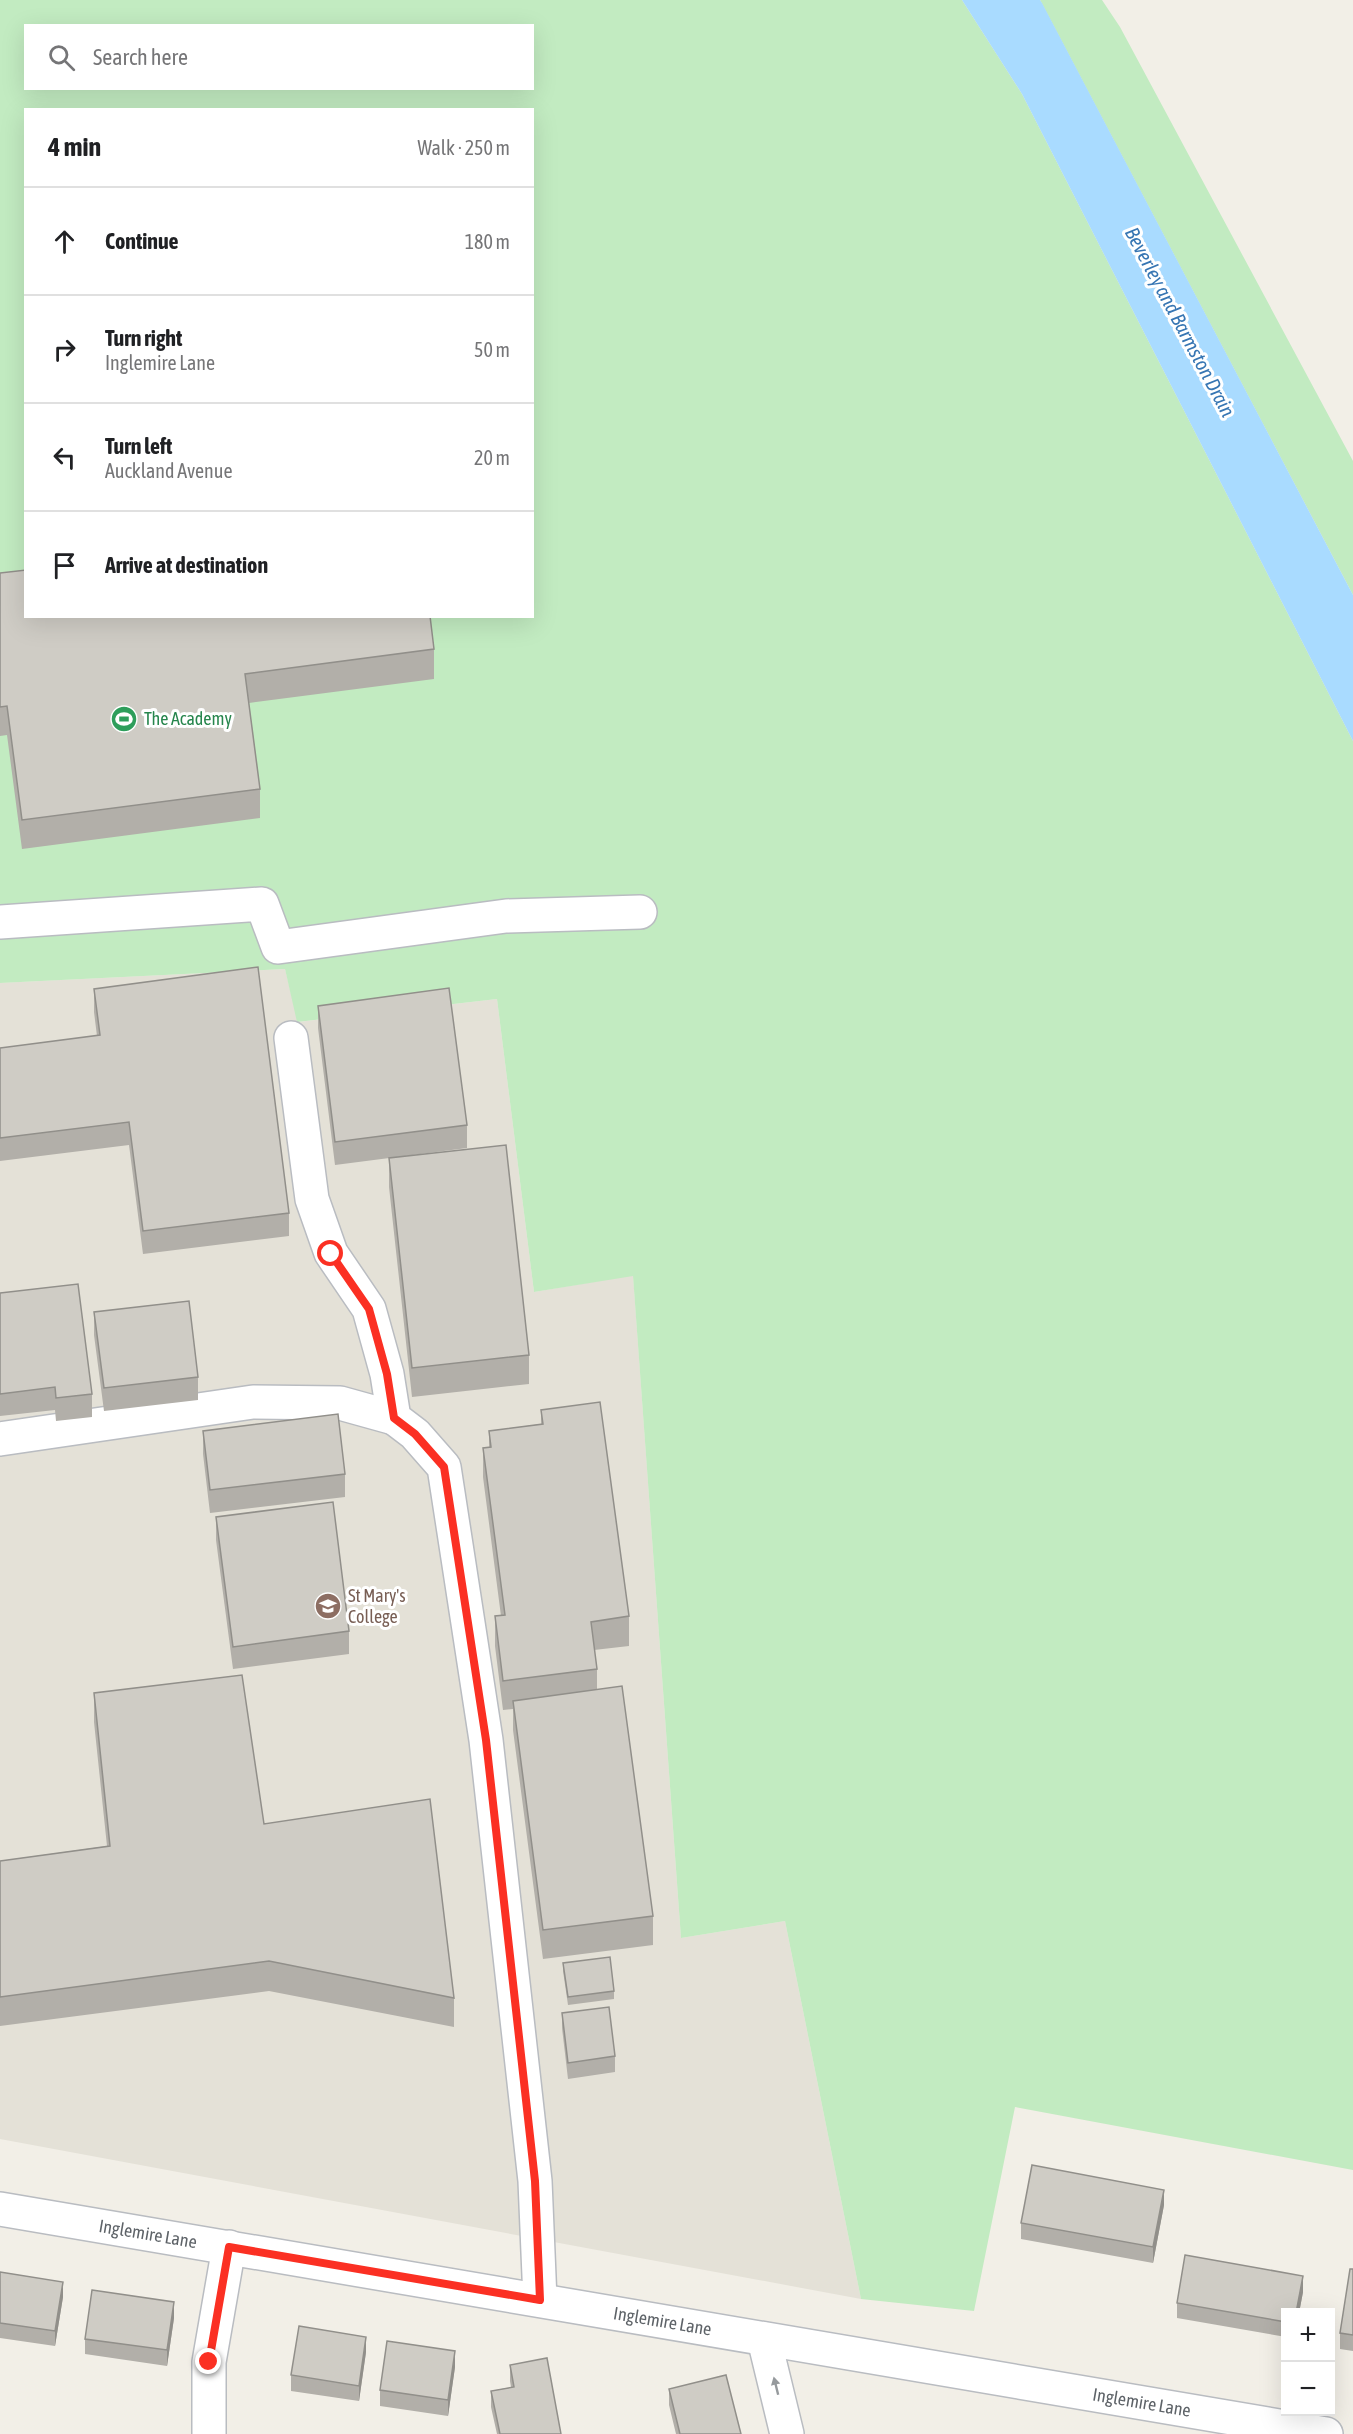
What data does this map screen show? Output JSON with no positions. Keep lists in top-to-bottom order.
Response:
{
  "streets": {
    "street": ["Inglemire Lane"]
  },
  "water": ["Beverley and Barmston Drain"],
  "places": {
    "sports": ["The Academy"],
    "school or university": ["St Mary's College"]
  },
  "page": {
    "search": "Search here",
    "heading": ["4 min", "Walk · 250 m"],
    "list": [
      ["Continue", "180 m"],
      ["Turn right", "Inglemire Lane", "50 m"],
      ["Turn left", "Auckland Avenue", "20 m"],
      "Arrive at destination"
    ],
    "map_buttons": ["+", "−"]
  }
}
